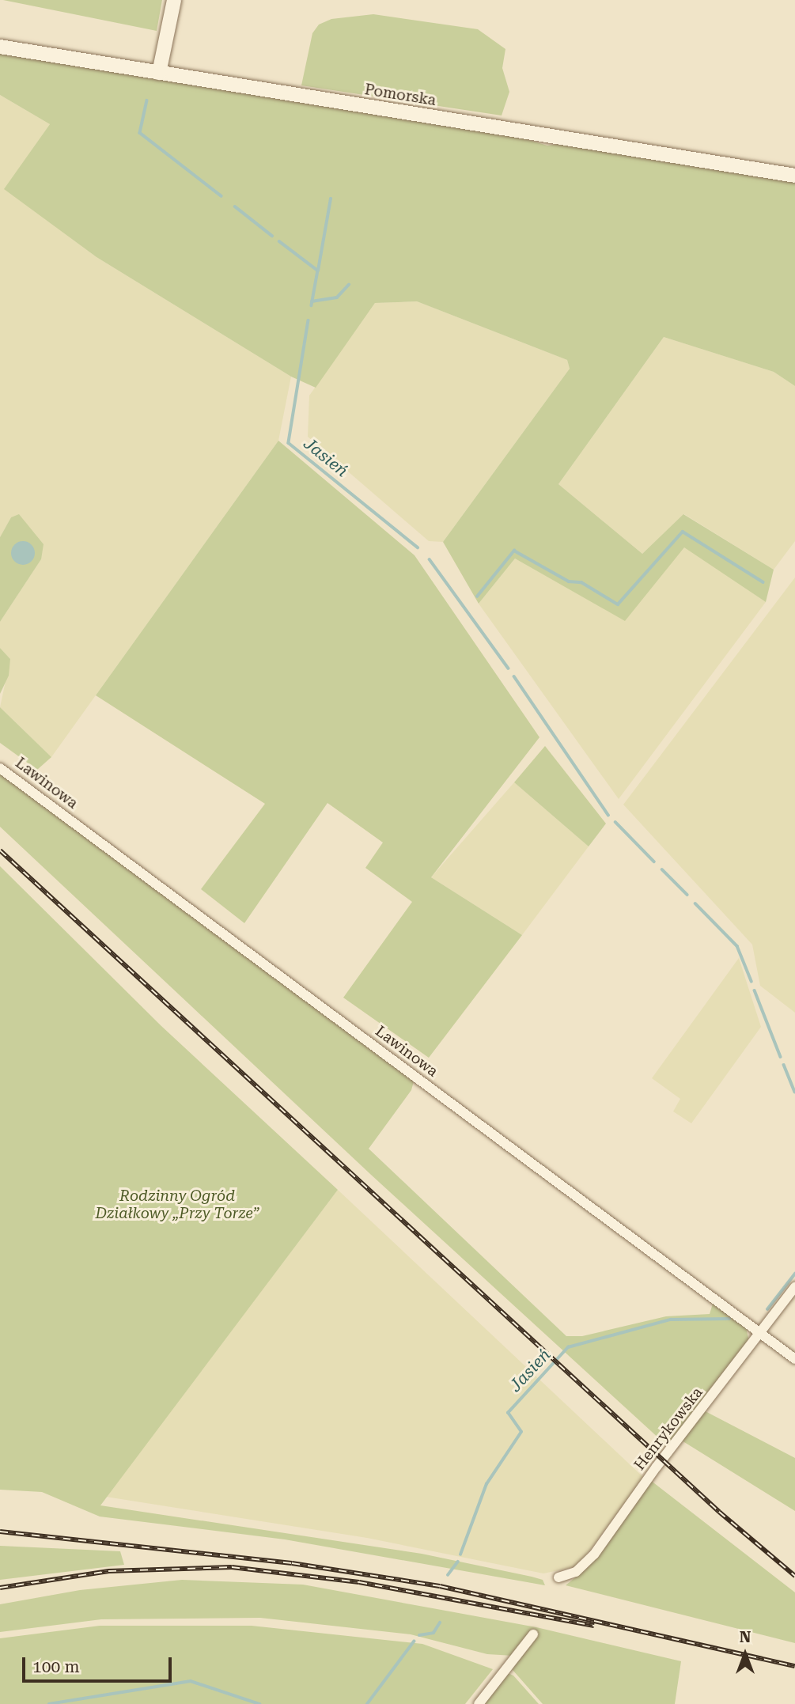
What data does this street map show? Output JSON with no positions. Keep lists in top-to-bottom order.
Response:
{
  "streets": {
    "street": ["Pomorska", "Lawinowa", "Henrykowska"]
  },
  "crossings": [
    ["Lawinowa", "Henrykowska"]
  ],
  "water": ["Jasień"],
  "parks": ["Rodzinny Ogród Działkowy „Przy Torze”"],
  "scale_bar": "100 m",
  "north": "top"
}
